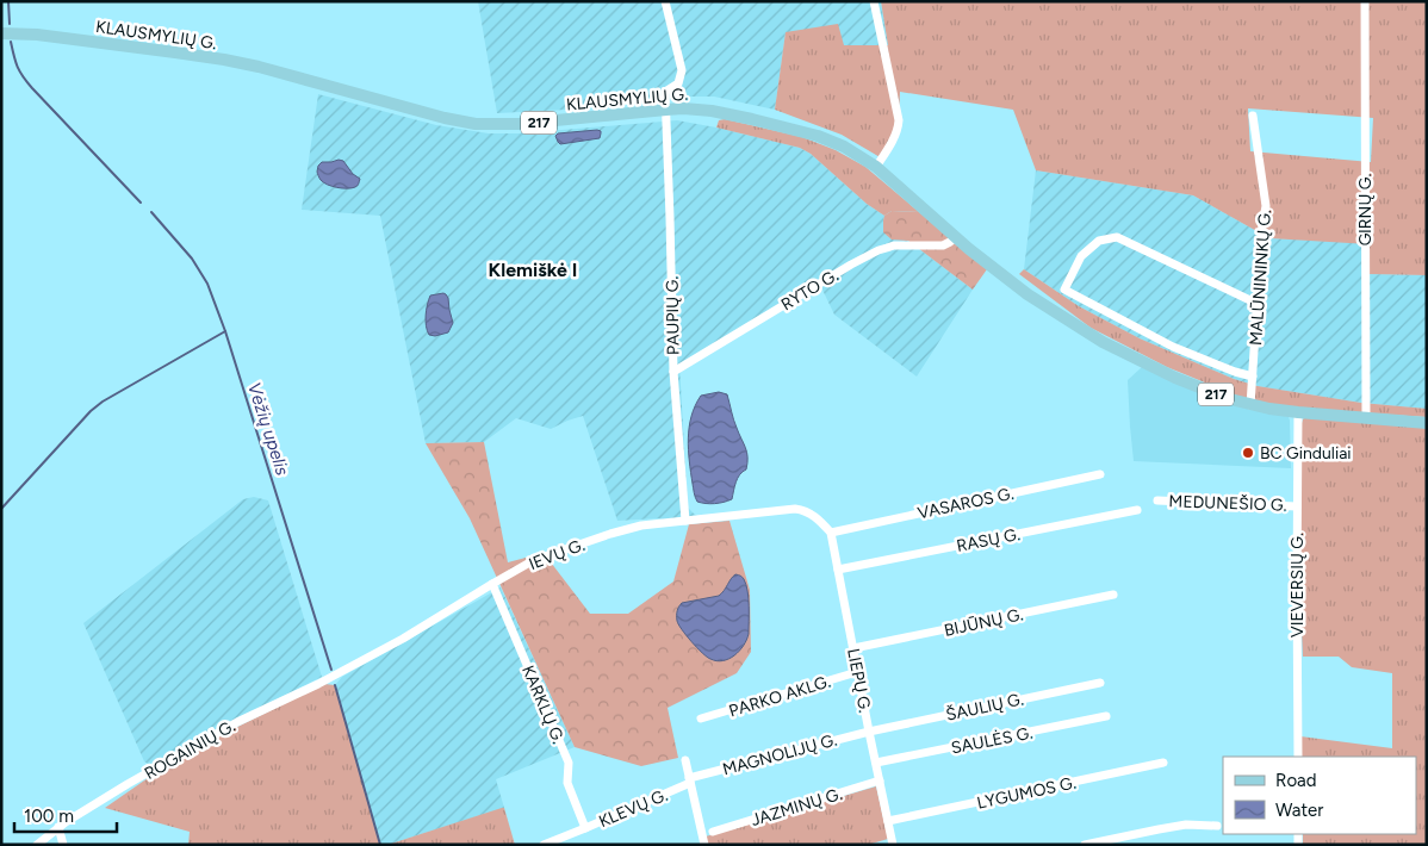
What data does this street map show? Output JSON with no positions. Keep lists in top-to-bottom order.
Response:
{
  "streets": {
    "main road": ["KLAUSMYLIŲ G.", "217"],
    "street": [
      "GIRNŲ G.",
      "MALŪNININKŲ G.",
      "RYTO G.",
      "PAUPIŲ G.",
      "VASAROS G.",
      "MEDUNEŠIO G.",
      "RASŲ G.",
      "IEVŲ G.",
      "VIEVERSIŲ G.",
      "BIJŪNŲ G.",
      "LIEPŲ G.",
      "PARKO AKLG.",
      "KARKLŲ G.",
      "ŠAULIŲ G.",
      "SAULĖS G.",
      "ROGAINIŲ G.",
      "MAGNOLIJŲ G.",
      "LYGUMOS G.",
      "JAZMINŲ G.",
      "KLEVŲ G."
    ]
  },
  "crossings": [
    ["KLAUSMYLIŲ G.", "217"],
    ["KLAUSMYLIŲ G.", "MALŪNININKŲ G."],
    ["KLAUSMYLIŲ G.", "RYTO G."],
    ["KLAUSMYLIŲ G.", "PAUPIŲ G."],
    ["217", "GIRNŲ G."],
    ["217", "MALŪNININKŲ G."],
    ["217", "VIEVERSIŲ G."],
    ["RYTO G.", "PAUPIŲ G."],
    ["PAUPIŲ G.", "IEVŲ G."],
    ["VASAROS G.", "IEVŲ G."],
    ["VASAROS G.", "LIEPŲ G."],
    ["MEDUNEŠIO G.", "VIEVERSIŲ G."],
    ["RASŲ G.", "LIEPŲ G."],
    ["IEVŲ G.", "LIEPŲ G."],
    ["IEVŲ G.", "KARKLŲ G."],
    ["IEVŲ G.", "ROGAINIŲ G."],
    ["BIJŪNŲ G.", "LIEPŲ G."],
    ["LIEPŲ G.", "PARKO AKLG."],
    ["LIEPŲ G.", "ŠAULIŲ G."],
    ["LIEPŲ G.", "SAULĖS G."],
    ["LIEPŲ G.", "MAGNOLIJŲ G."],
    ["LIEPŲ G.", "LYGUMOS G."],
    ["LIEPŲ G.", "JAZMINŲ G."],
    ["KARKLŲ G.", "KLEVŲ G."],
    ["ŠAULIŲ G.", "MAGNOLIJŲ G."],
    ["MAGNOLIJŲ G.", "KLEVŲ G."]
  ],
  "districts": ["Klemiškė I"],
  "water": ["Vėžių upelis"],
  "places": ["BC Ginduliai"],
  "legend": ["Road", "Water"],
  "scale_bar": "100 m"
}
